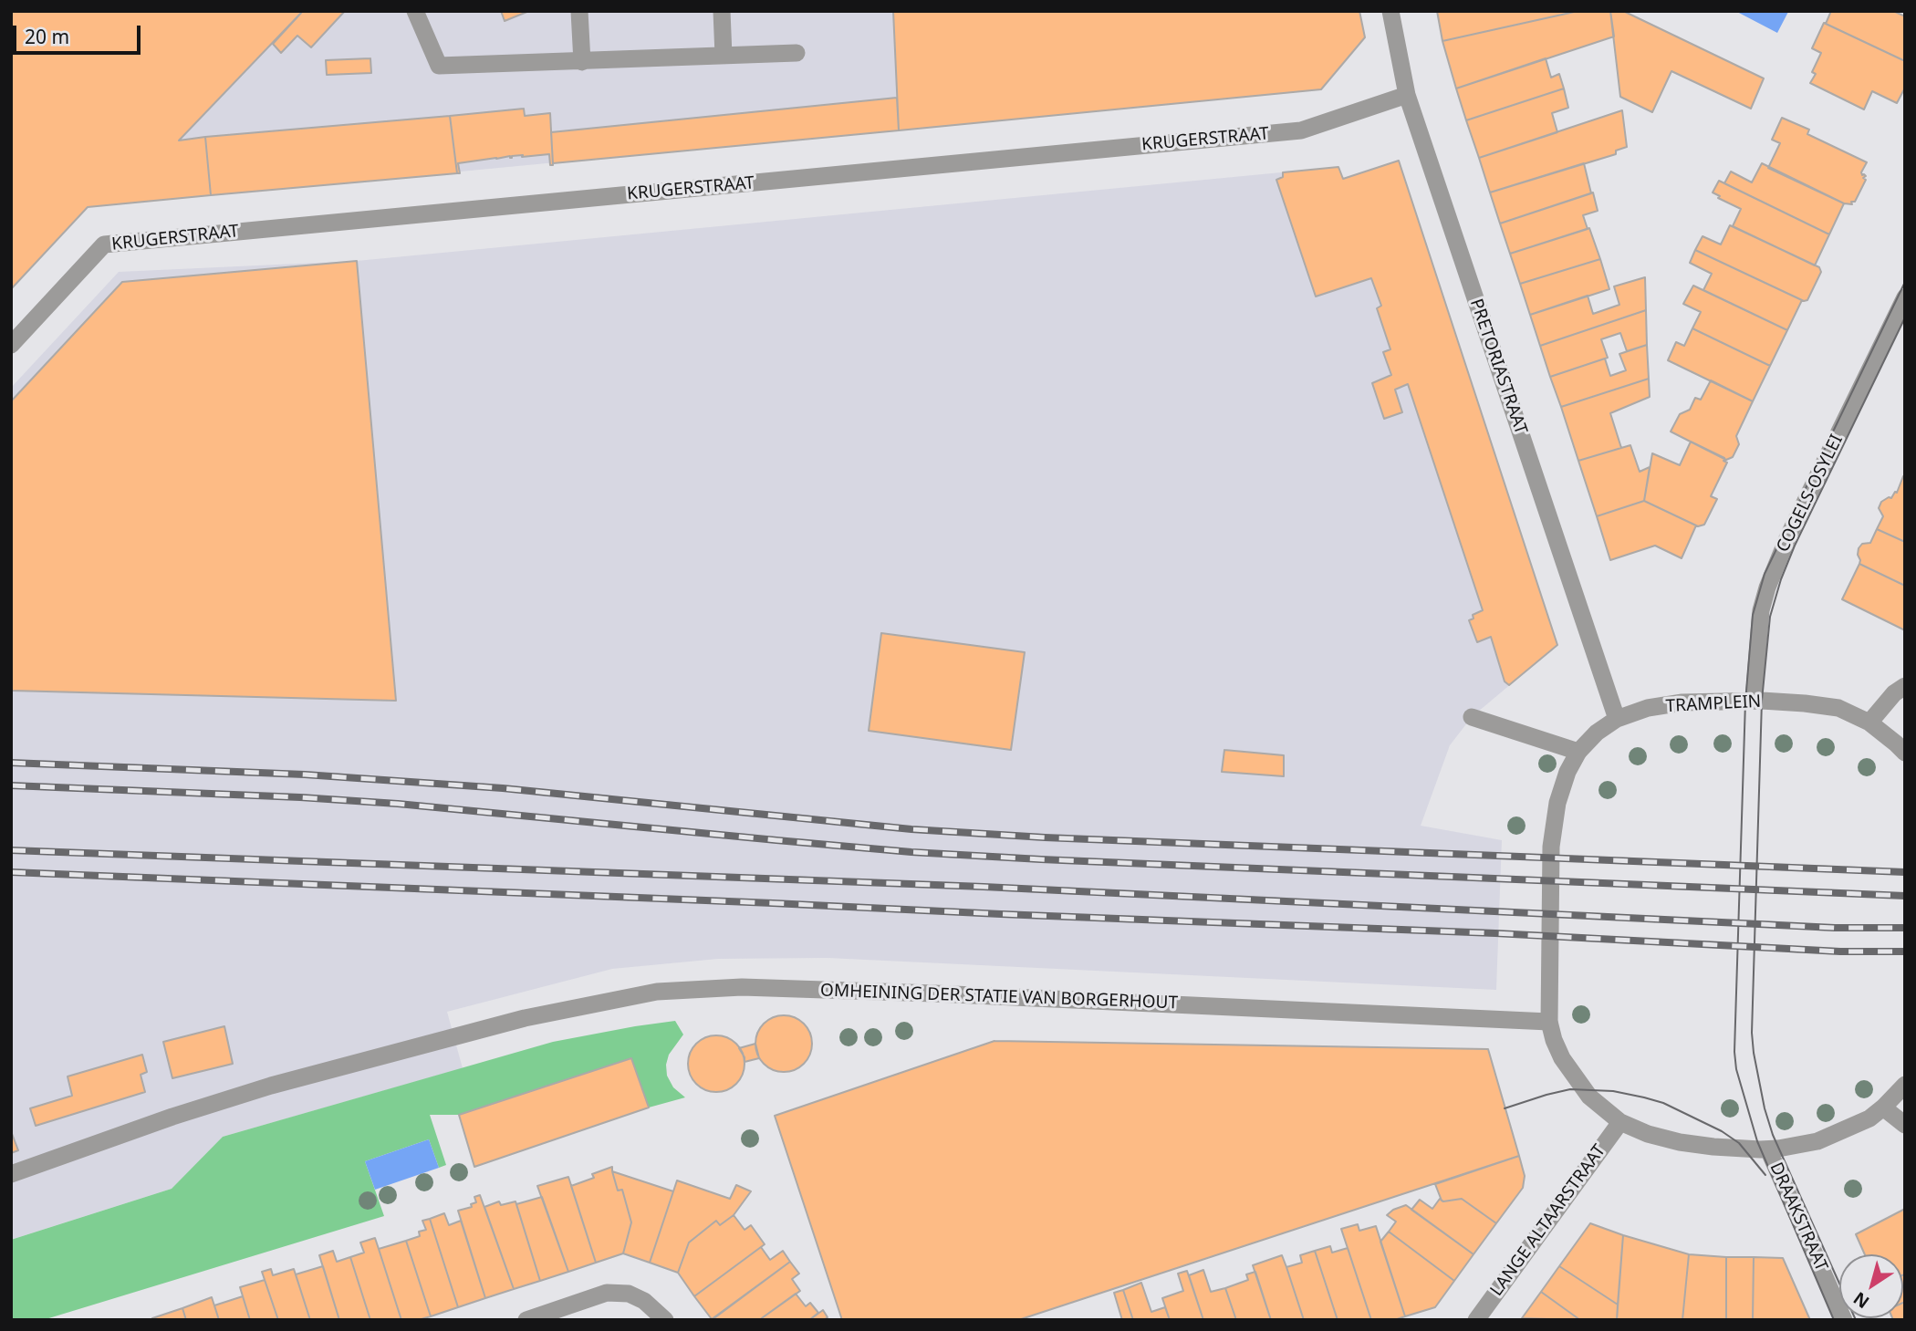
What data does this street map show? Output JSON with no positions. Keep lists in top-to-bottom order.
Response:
{
  "streets": {
    "street": [
      "KRUGERSTRAAT",
      "PRETORIASTRAAT",
      "COGELS-OSYLEI",
      "TRAMPLEIN",
      "OMHEINING DER STATIE VAN BORGERHOUT",
      "DRAAKSTRAAT",
      "LANGE ALTAARSTRAAT"
    ]
  },
  "crossings": [
    ["KRUGERSTRAAT", "PRETORIASTRAAT"],
    ["PRETORIASTRAAT", "TRAMPLEIN"],
    ["COGELS-OSYLEI", "TRAMPLEIN"],
    ["TRAMPLEIN", "OMHEINING DER STATIE VAN BORGERHOUT"],
    ["TRAMPLEIN", "DRAAKSTRAAT"],
    ["TRAMPLEIN", "LANGE ALTAARSTRAAT"]
  ],
  "scale_bar": "20 m",
  "north": "bottom left"
}
